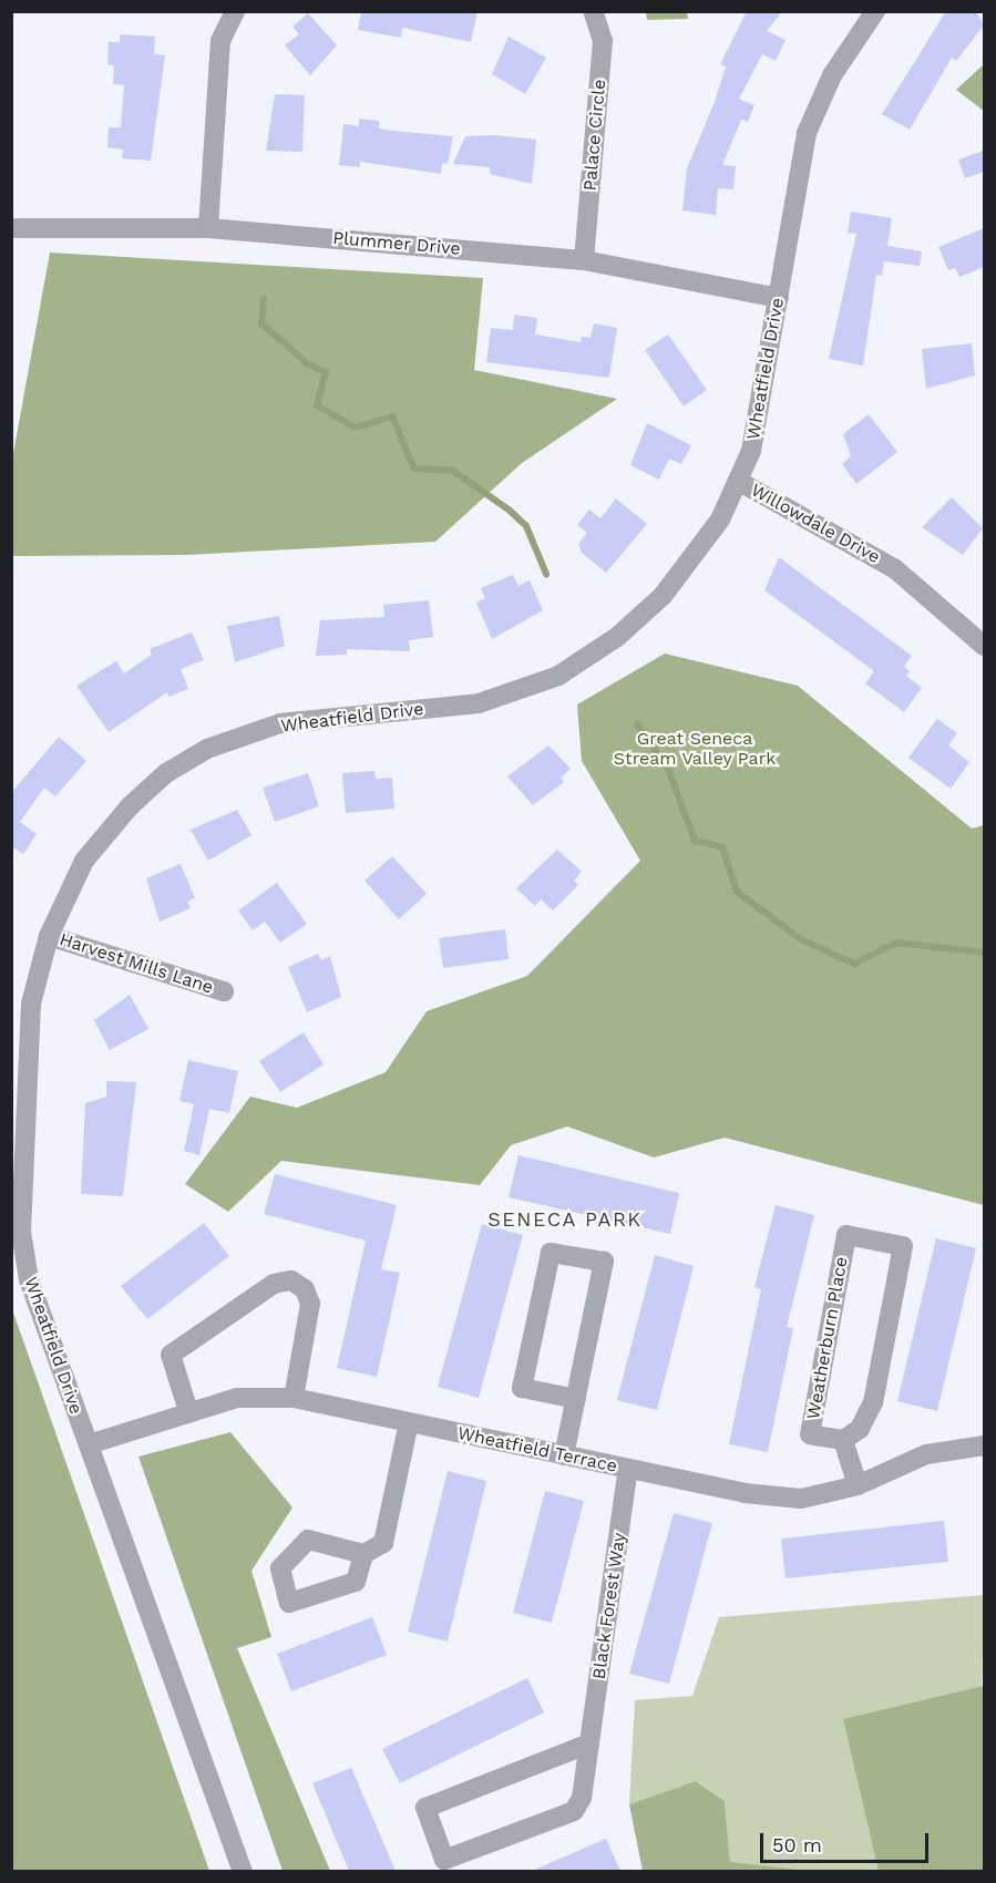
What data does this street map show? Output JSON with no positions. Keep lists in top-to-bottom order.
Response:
{
  "streets": {
    "street": [
      "Palace Circle",
      "Plummer Drive",
      "Wheatfield Drive",
      "Willowdale Drive",
      "Harvest Mills Lane",
      "Weatherburn Place",
      "Wheatfield Terrace",
      "Black Forest Way"
    ]
  },
  "crossings": [
    ["Palace Circle", "Plummer Drive"],
    ["Plummer Drive", "Wheatfield Drive"],
    ["Wheatfield Drive", "Willowdale Drive"],
    ["Wheatfield Drive", "Harvest Mills Lane"],
    ["Wheatfield Drive", "Wheatfield Terrace"],
    ["Weatherburn Place", "Wheatfield Terrace"],
    ["Wheatfield Terrace", "Black Forest Way"]
  ],
  "districts": ["SENECA PARK"],
  "parks": ["Great Seneca Stream Valley Park"],
  "scale_bar": "50 m"
}
